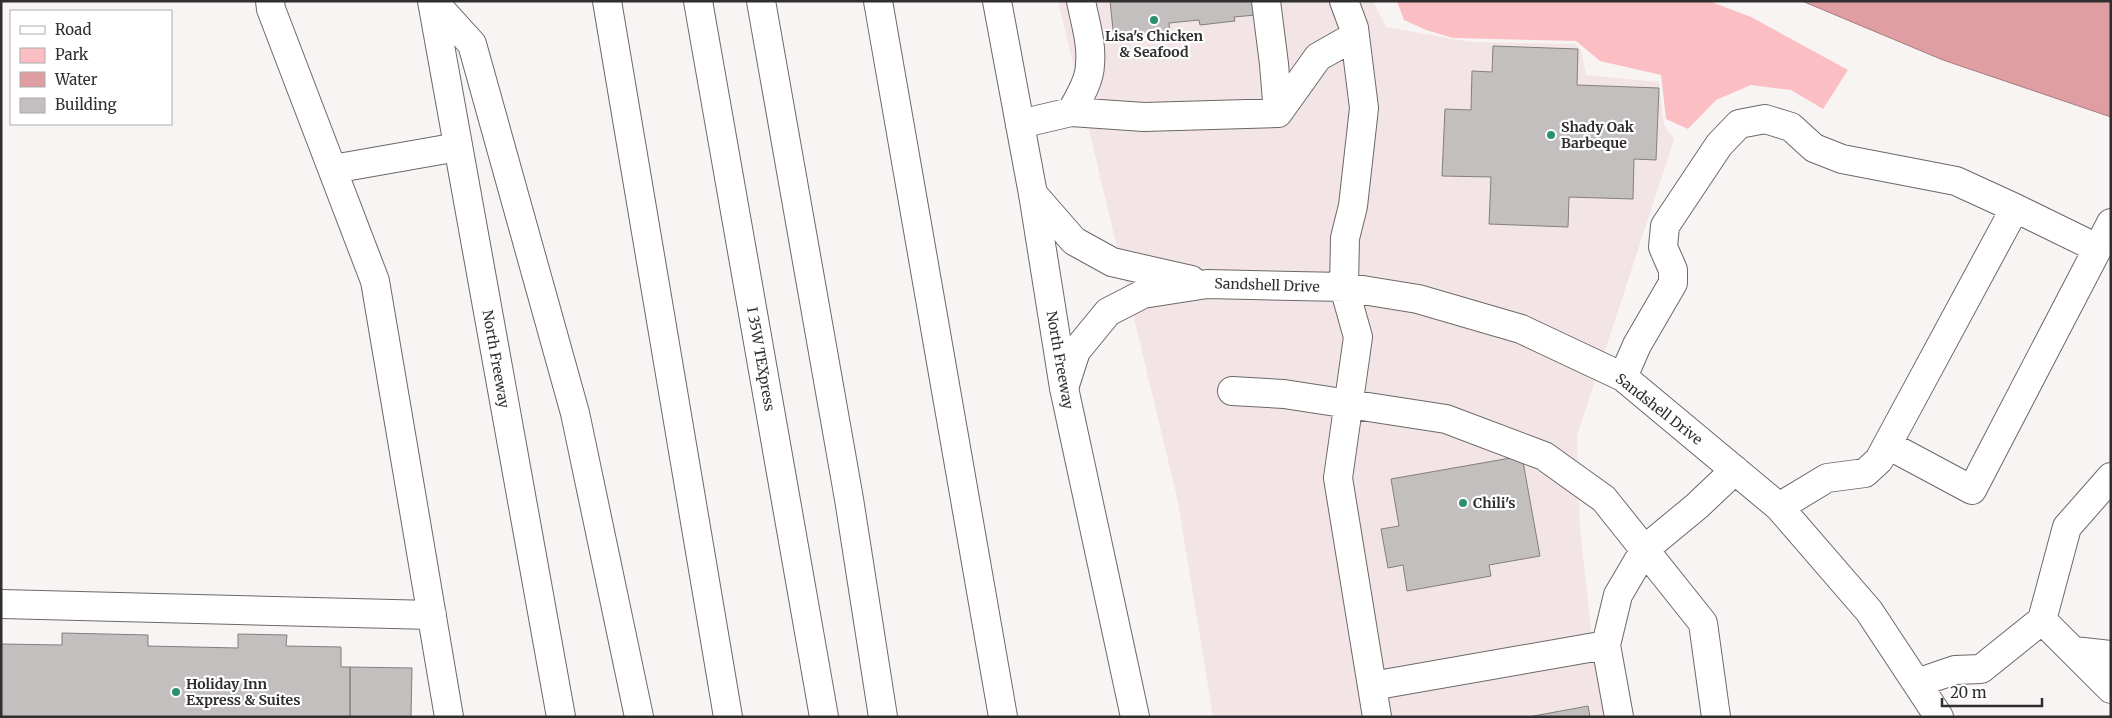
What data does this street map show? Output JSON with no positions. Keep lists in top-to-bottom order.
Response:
{
  "streets": {
    "main road": ["Sandshell Drive", "North Freeway", "I 35W TEXpress"]
  },
  "crossings": [
    ["Sandshell Drive", "North Freeway"]
  ],
  "places": [
    "Lisa's Chicken & Seafood",
    "Shady Oak Barbeque",
    "Chili's",
    "Holiday Inn Express & Suites"
  ],
  "legend": [
    "Road",
    "Park",
    "Water",
    "Building"
  ],
  "scale_bar": "20 m"
}
